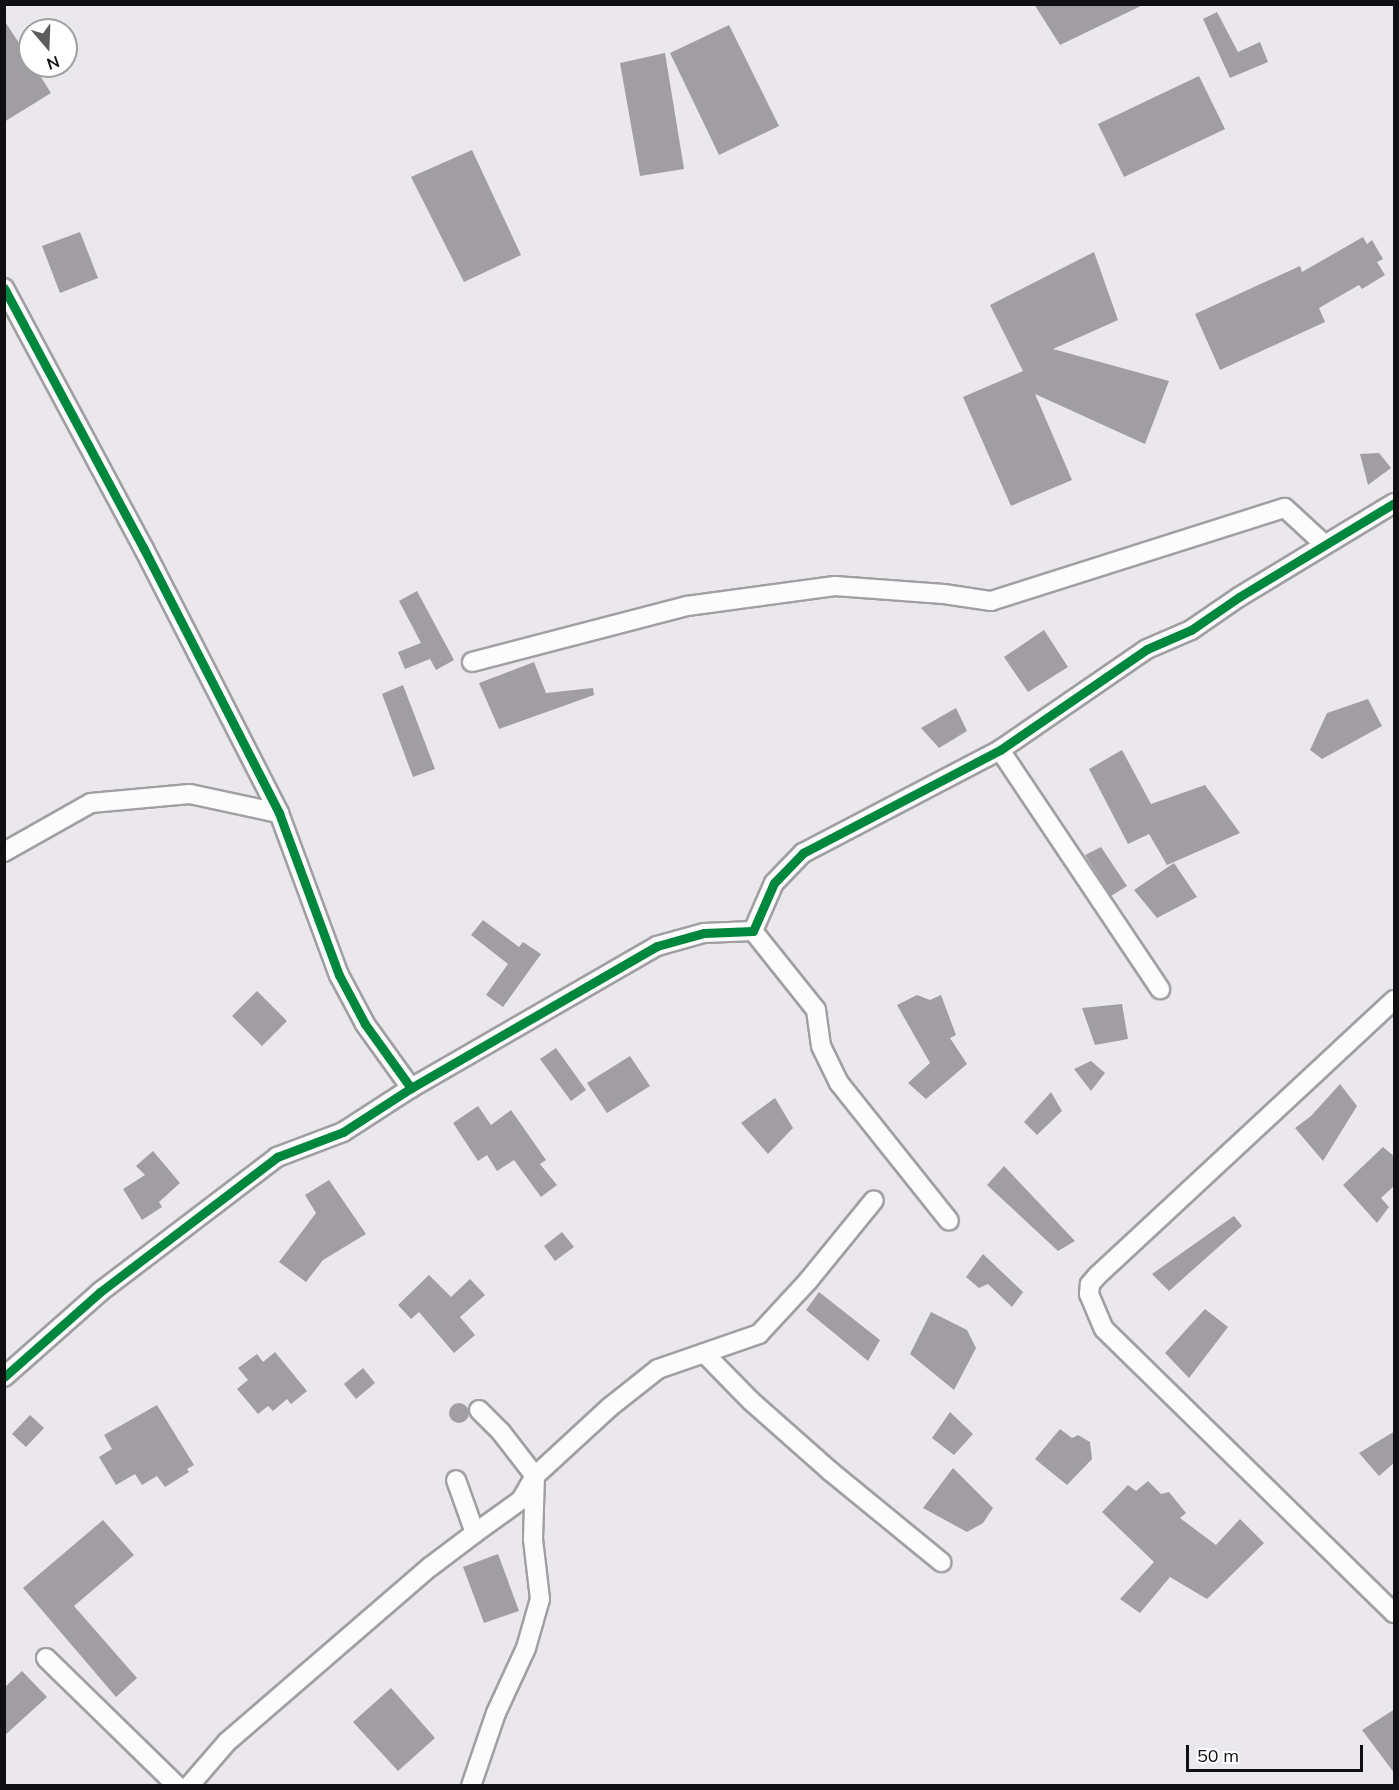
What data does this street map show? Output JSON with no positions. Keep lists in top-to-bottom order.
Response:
{
  "scale_bar": "50 m",
  "north": "bottom"
}
